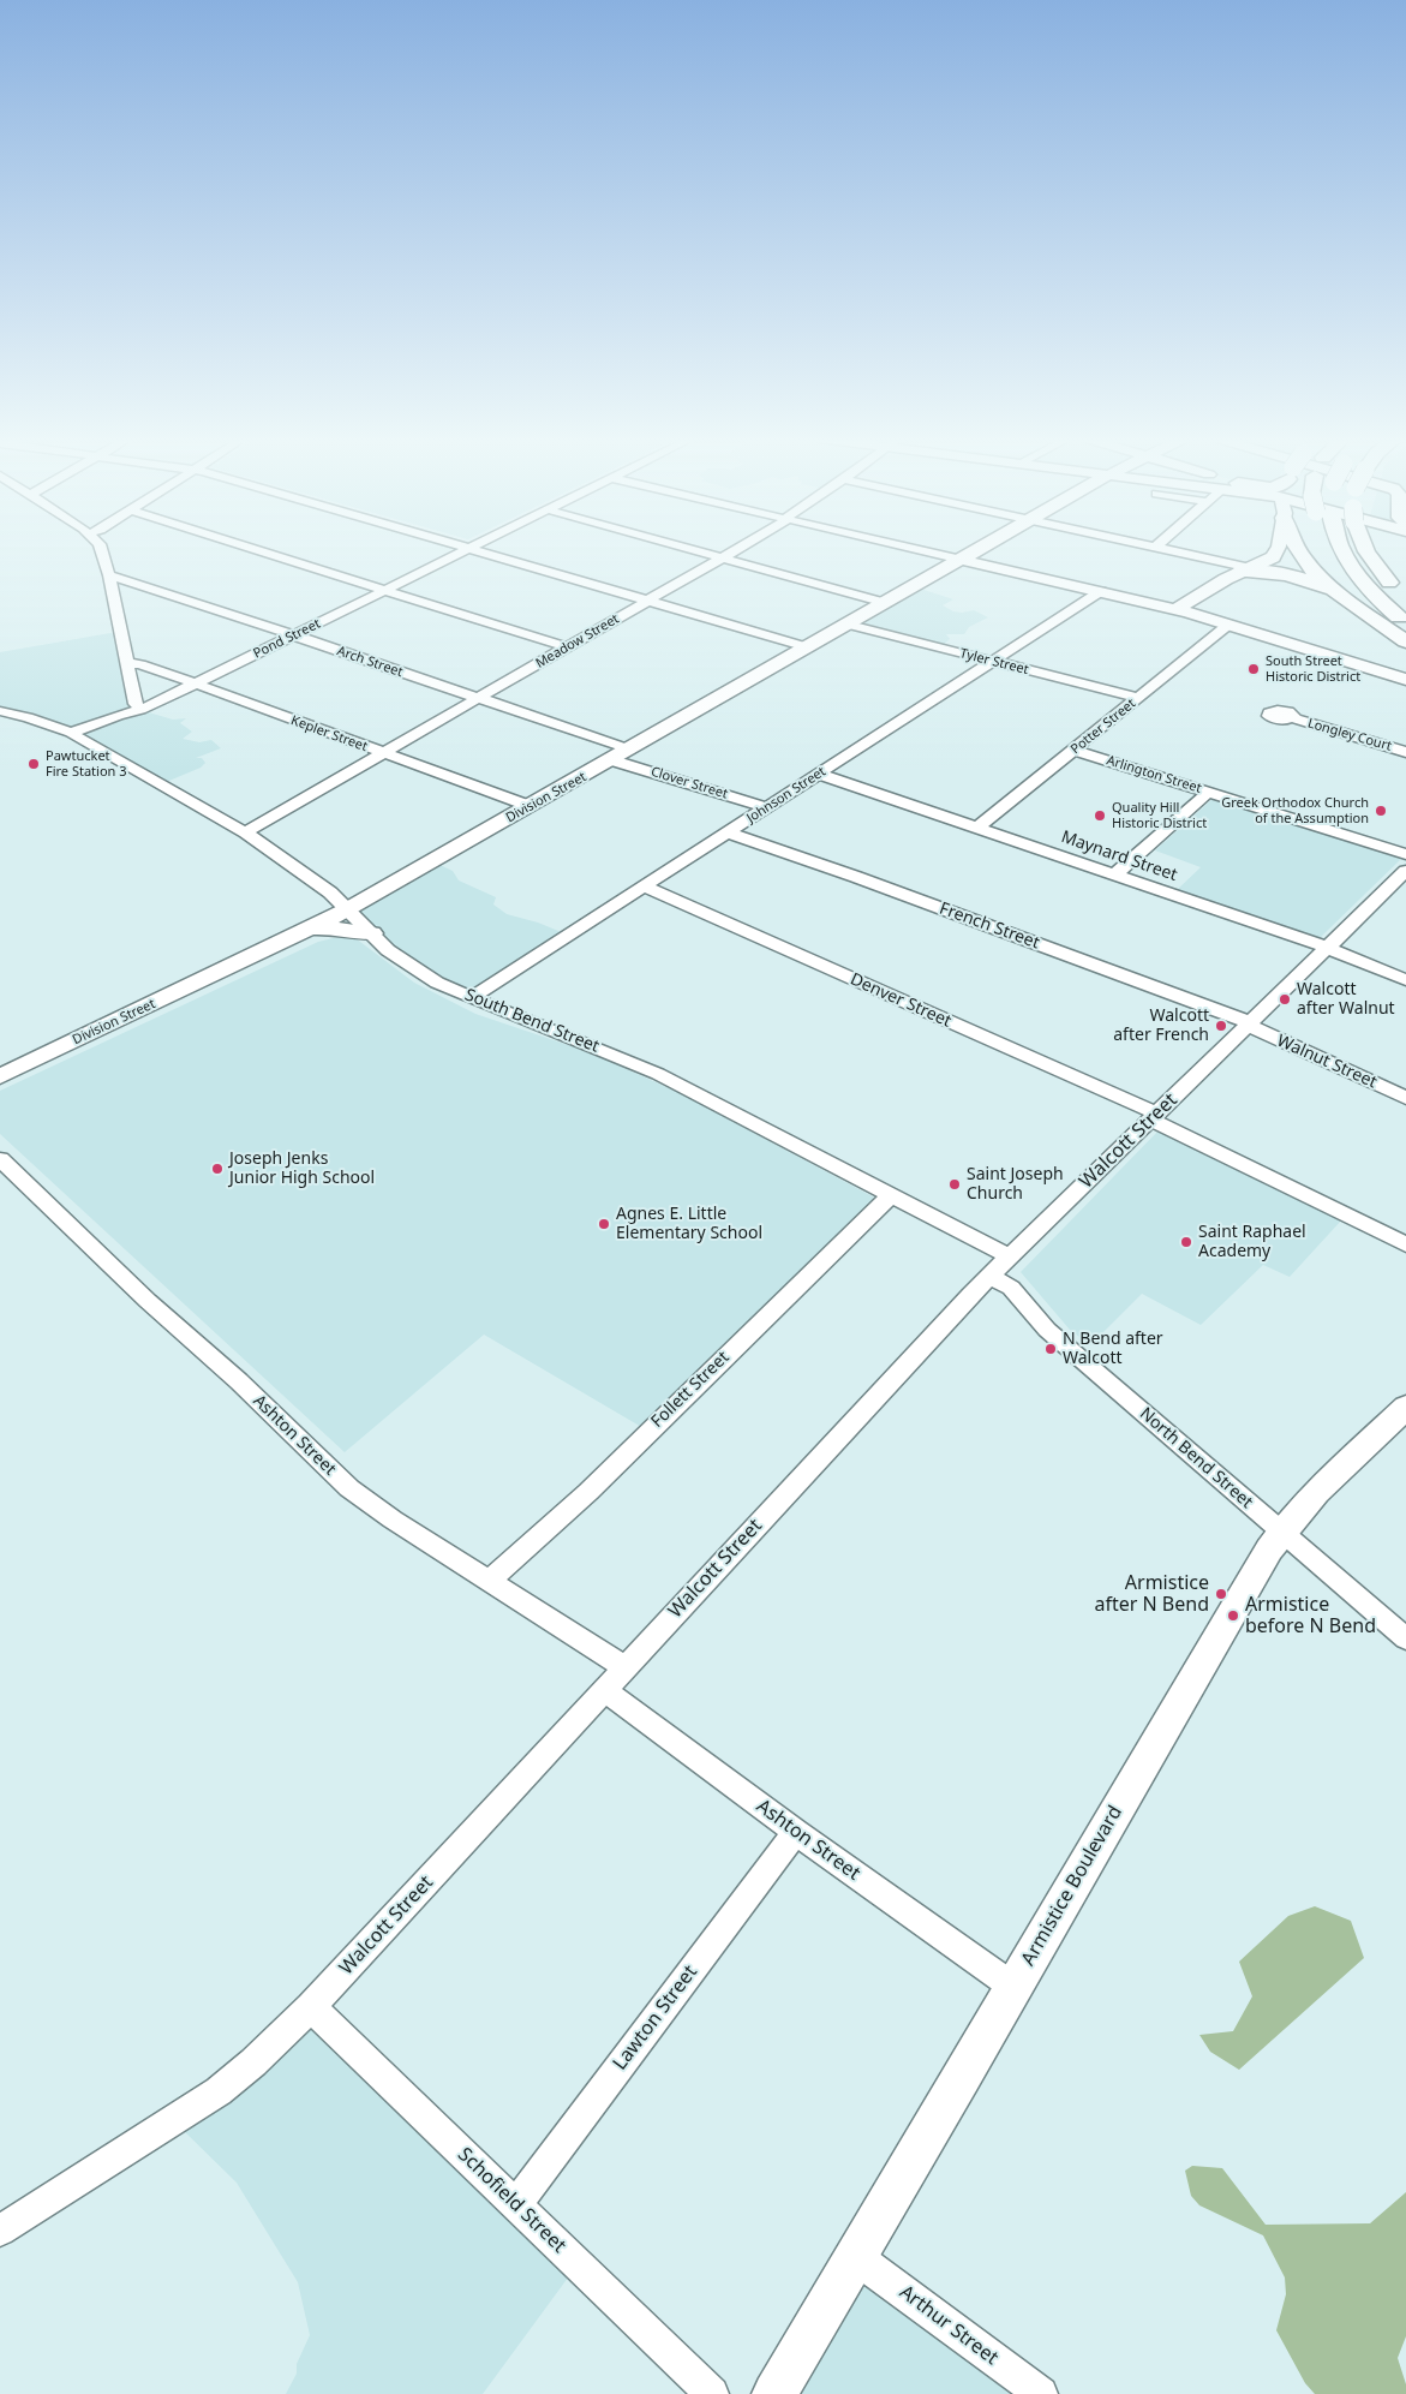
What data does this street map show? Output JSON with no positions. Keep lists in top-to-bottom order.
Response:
{
  "streets": {
    "main road": ["Division Street", "Armistice Boulevard"],
    "street": [
      "Pond Street",
      "Meadow Street",
      "Arch Street",
      "Tyler Street",
      "Potter Street",
      "Kepler Street",
      "Longley Court",
      "Arlington Street",
      "Clover Street",
      "Johnson Street",
      "Maynard Street",
      "French Street",
      "Denver Street",
      "South Bend Street",
      "Walnut Street",
      "Walcott Street",
      "Follett Street",
      "Ashton Street",
      "North Bend Street",
      "Lawton Street",
      "Schofield Street",
      "Arthur Street"
    ]
  },
  "crossings": [
    ["Pond Street", "Arch Street"],
    ["Pond Street", "Kepler Street"],
    ["Pond Street", "South Bend Street"],
    ["Meadow Street", "Arch Street"],
    ["Meadow Street", "Kepler Street"],
    ["Meadow Street", "South Bend Street"],
    ["Arch Street", "Division Street"],
    ["Tyler Street", "Potter Street"],
    ["Tyler Street", "Johnson Street"],
    ["Tyler Street", "Division Street"],
    ["Potter Street", "Arlington Street"],
    ["Potter Street", "Maynard Street"],
    ["Kepler Street", "Division Street"],
    ["Clover Street", "Johnson Street"],
    ["Clover Street", "Division Street"],
    ["Johnson Street", "Maynard Street"],
    ["Johnson Street", "French Street"],
    ["Johnson Street", "Denver Street"],
    ["Johnson Street", "South Bend Street"],
    ["Division Street", "South Bend Street"],
    ["Maynard Street", "Walcott Street"],
    ["French Street", "Walnut Street"],
    ["French Street", "Walcott Street"],
    ["Denver Street", "Walcott Street"],
    ["South Bend Street", "Walcott Street"],
    ["South Bend Street", "Follett Street"],
    ["Walnut Street", "Walcott Street"],
    ["Walcott Street", "Ashton Street"],
    ["Walcott Street", "North Bend Street"],
    ["Walcott Street", "Schofield Street"],
    ["Follett Street", "Ashton Street"],
    ["Ashton Street", "Armistice Boulevard"],
    ["Ashton Street", "Lawton Street"],
    ["North Bend Street", "Armistice Boulevard"],
    ["Armistice Boulevard", "Arthur Street"],
    ["Lawton Street", "Schofield Street"]
  ],
  "places": [
    "South Street Historic District",
    "Pawtucket Fire Station 3",
    "Greek Orthodox Church of the Assumption",
    "Quality Hill Historic District",
    "Walcott after Walnut",
    "Walcott after French",
    "Joseph Jenks Junior High School",
    "Saint Joseph Church",
    "Agnes E. Little Elementary School",
    "Saint Raphael Academy",
    "N Bend after Walcott",
    "Armistice after N Bend",
    "Armistice before N Bend"
  ]
}
